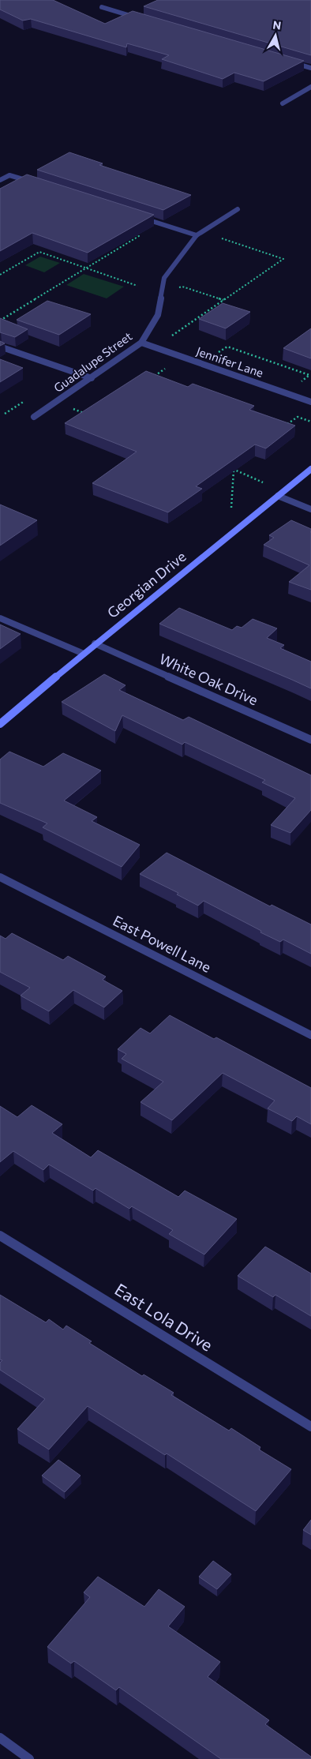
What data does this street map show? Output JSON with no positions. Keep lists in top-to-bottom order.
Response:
{
  "streets": {
    "street": [
      "Guadalupe Street",
      "Jennifer Lane",
      "Georgian Drive",
      "White Oak Drive",
      "East Powell Lane",
      "East Lola Drive"
    ]
  },
  "crossings": [
    ["Guadalupe Street", "Jennifer Lane"],
    ["Georgian Drive", "White Oak Drive"]
  ],
  "north": "top"
}
